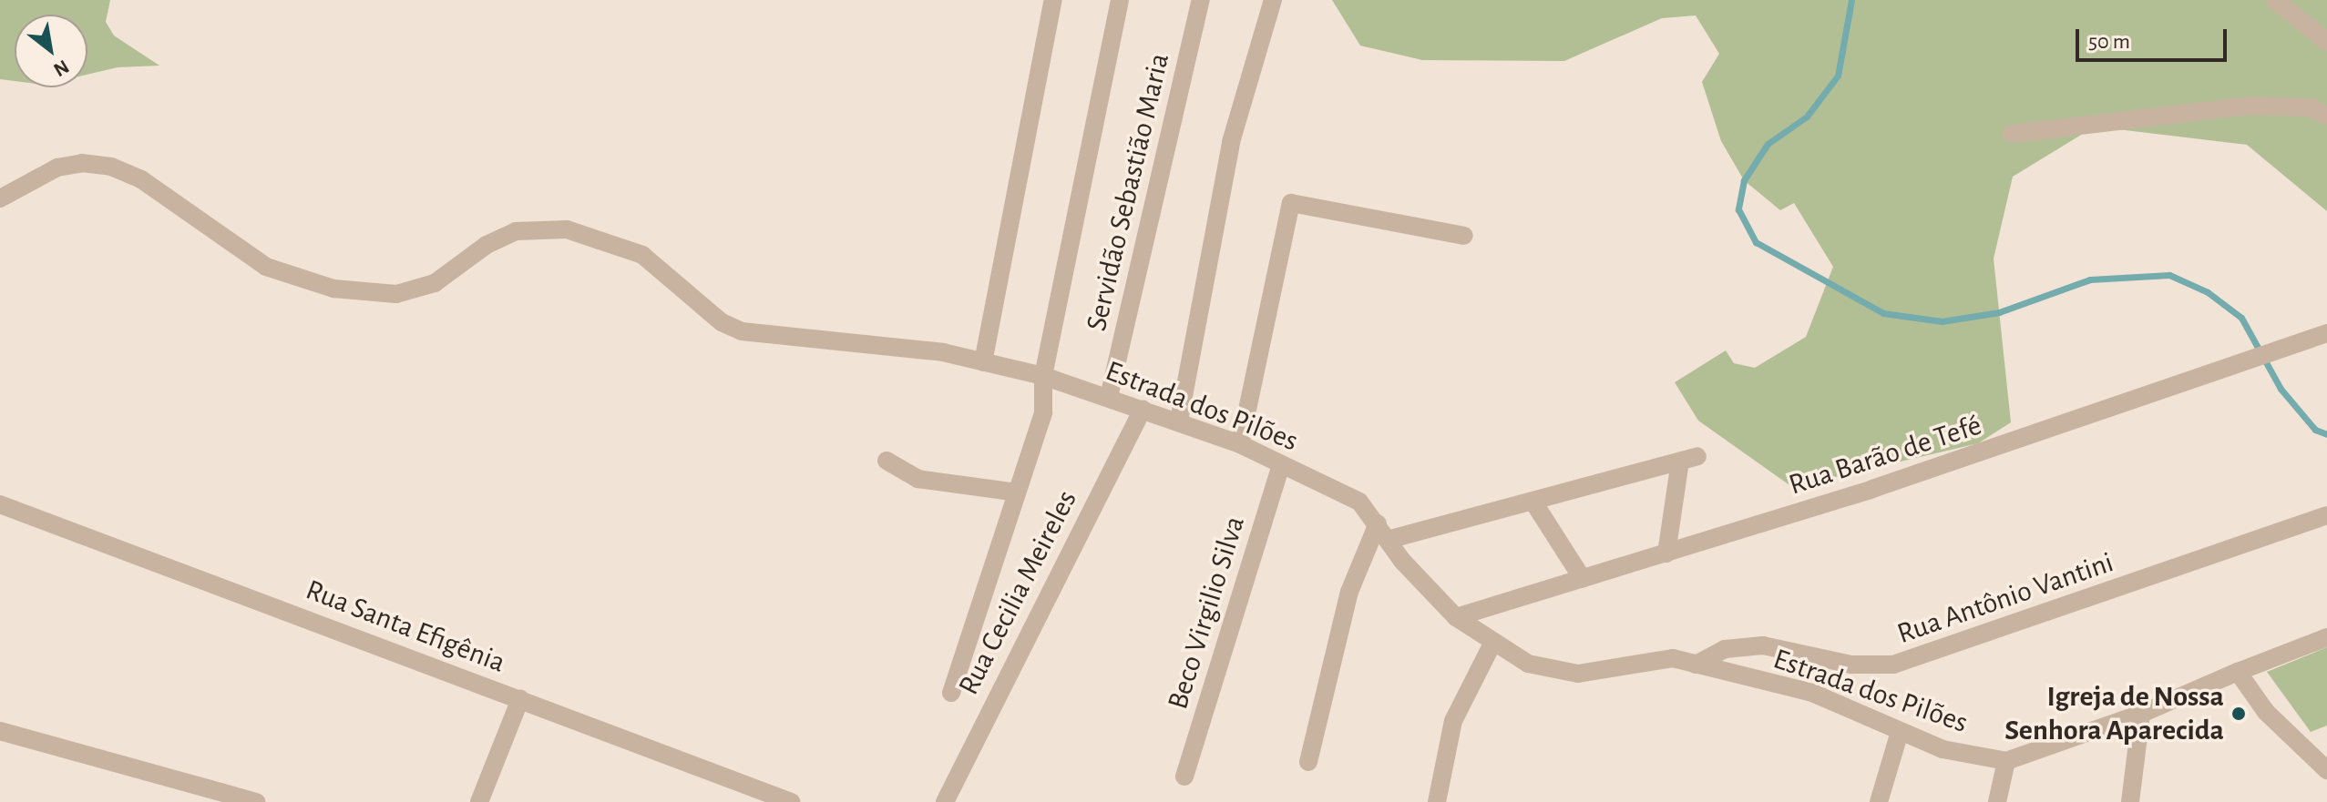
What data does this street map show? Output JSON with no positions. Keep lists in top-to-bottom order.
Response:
{
  "streets": {
    "street": [
      "Servidão Sebastião Maria",
      "Estrada dos Pilões",
      "Rua Barão de Tefé",
      "Rua Cecilia Meireles",
      "Rua Antônio Vantini",
      "Beco Virgilio Silva",
      "Rua Santa Efigênia"
    ]
  },
  "crossings": [
    ["Servidão Sebastião Maria", "Estrada dos Pilões"],
    ["Estrada dos Pilões", "Rua Barão de Tefé"],
    ["Estrada dos Pilões", "Rua Cecilia Meireles"],
    ["Estrada dos Pilões", "Rua Antônio Vantini"],
    ["Estrada dos Pilões", "Beco Virgilio Silva"]
  ],
  "places": ["Igreja de Nossa Senhora Aparecida"],
  "scale_bar": "50 m",
  "north": "bottom right"
}
